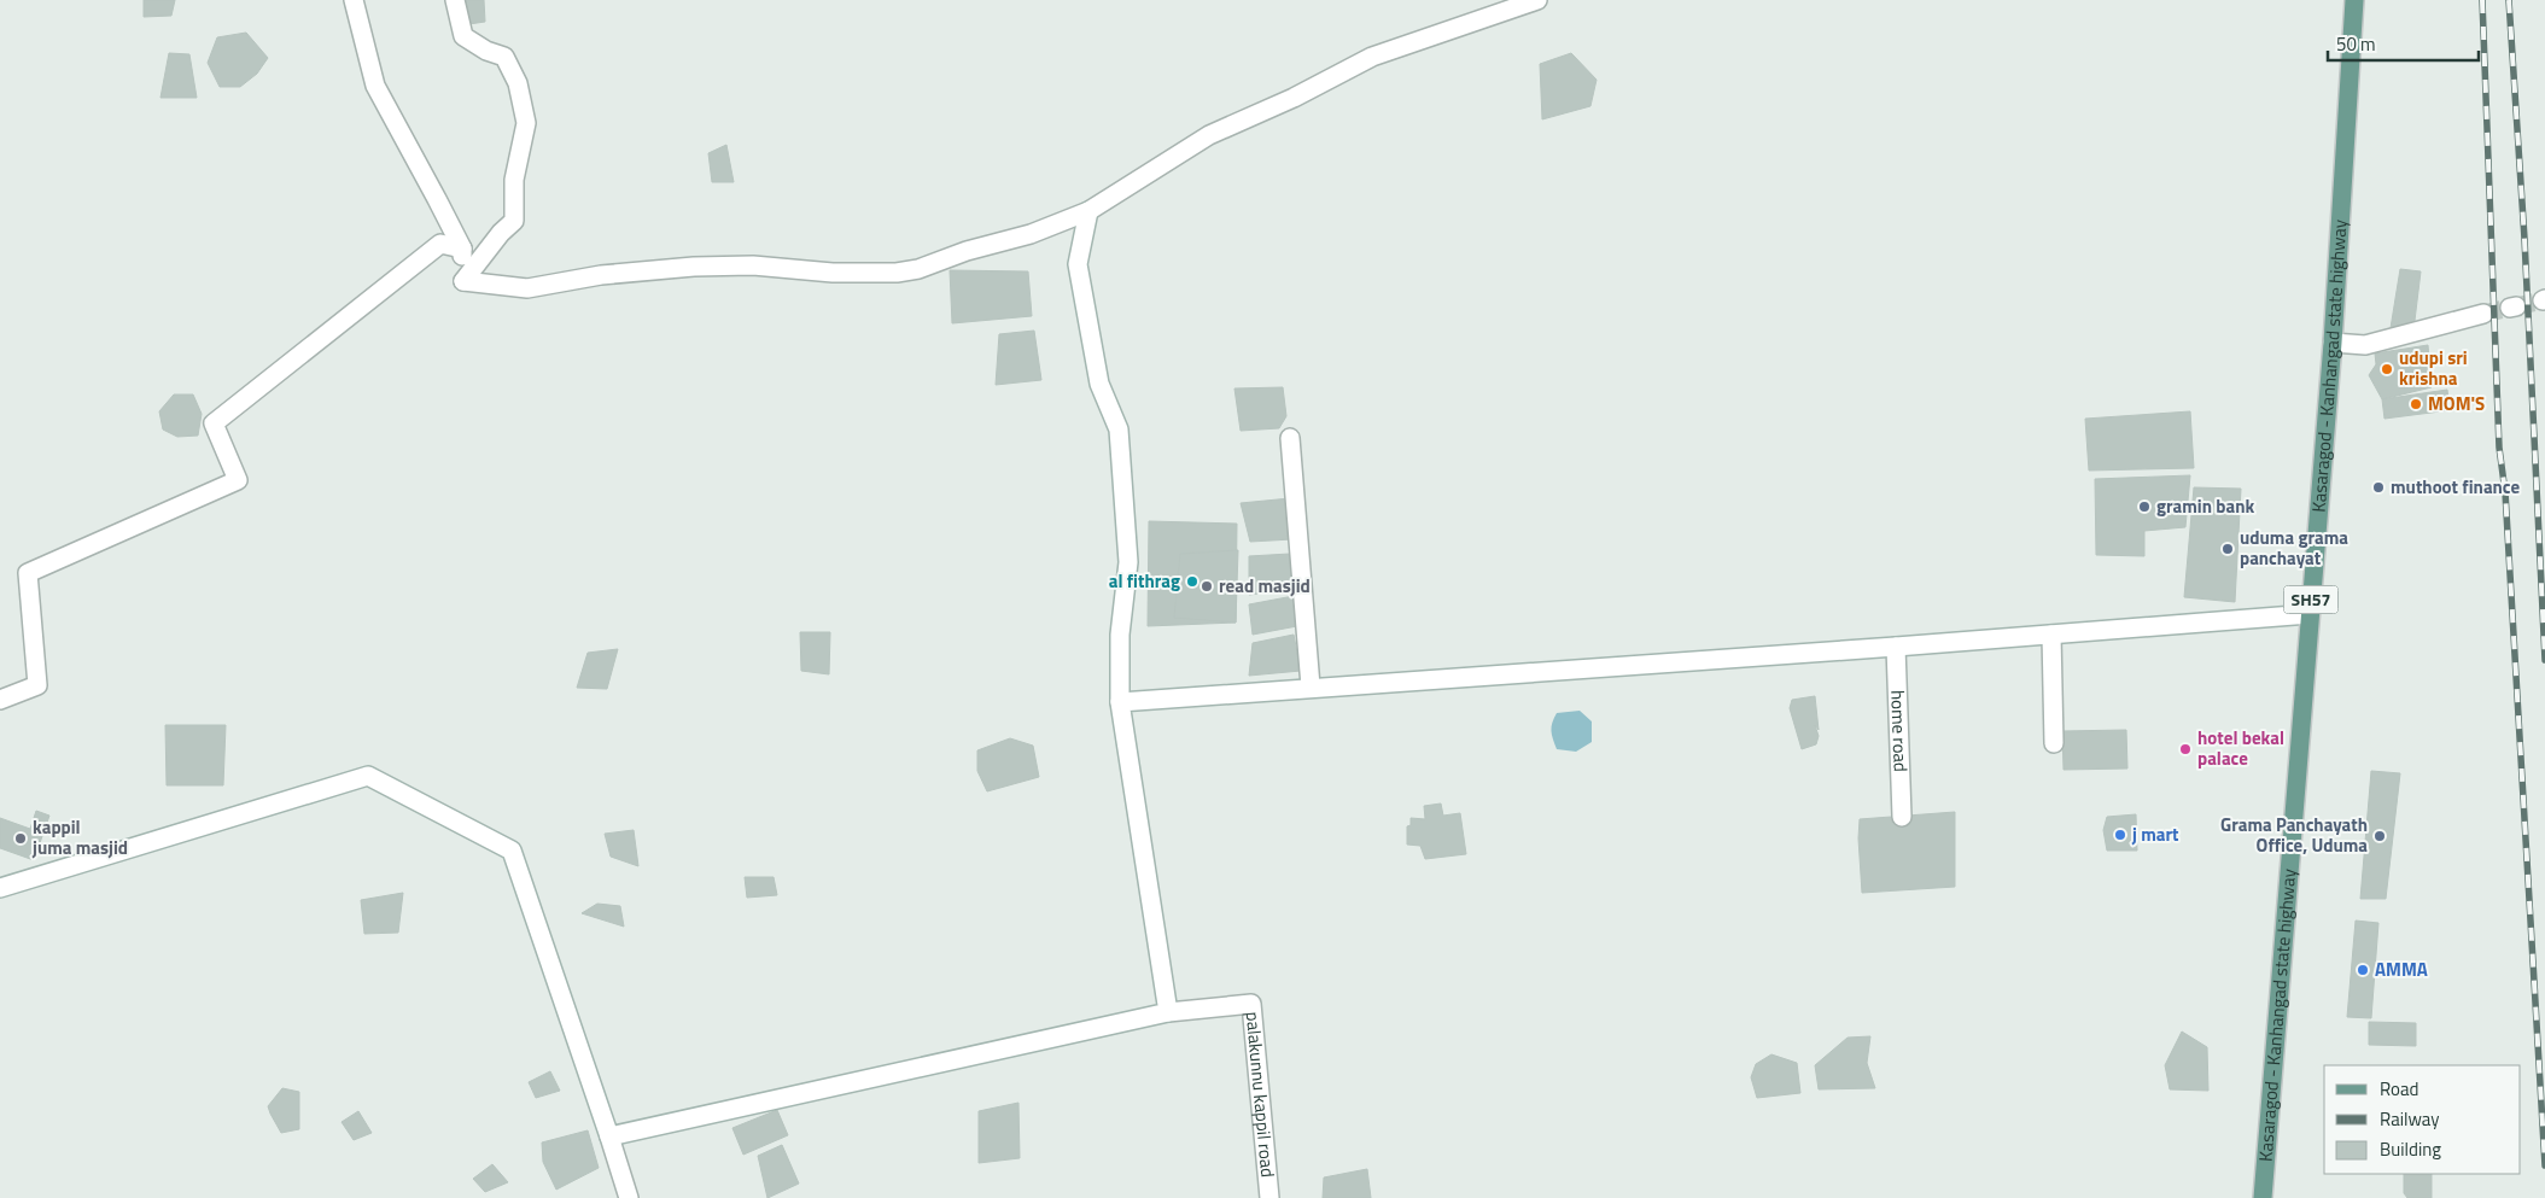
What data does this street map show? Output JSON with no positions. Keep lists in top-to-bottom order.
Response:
{
  "streets": {
    "main road": ["Kasaragod - Kanhangad state highway", "SH57"],
    "street": ["home road", "palakunnu kappil road"]
  },
  "places": [
    "udupi sri krishna",
    "MOM'S",
    "muthoot finance",
    "gramin bank",
    "uduma grama panchayat",
    "al fithrag",
    "read masjid",
    "hotel bekal palace",
    "j mart",
    "Grama Panchayath Office, Uduma",
    "kappil juma masjid",
    "AMMA"
  ],
  "legend": ["Road", "Railway", "Building"],
  "scale_bar": "50 m"
}
